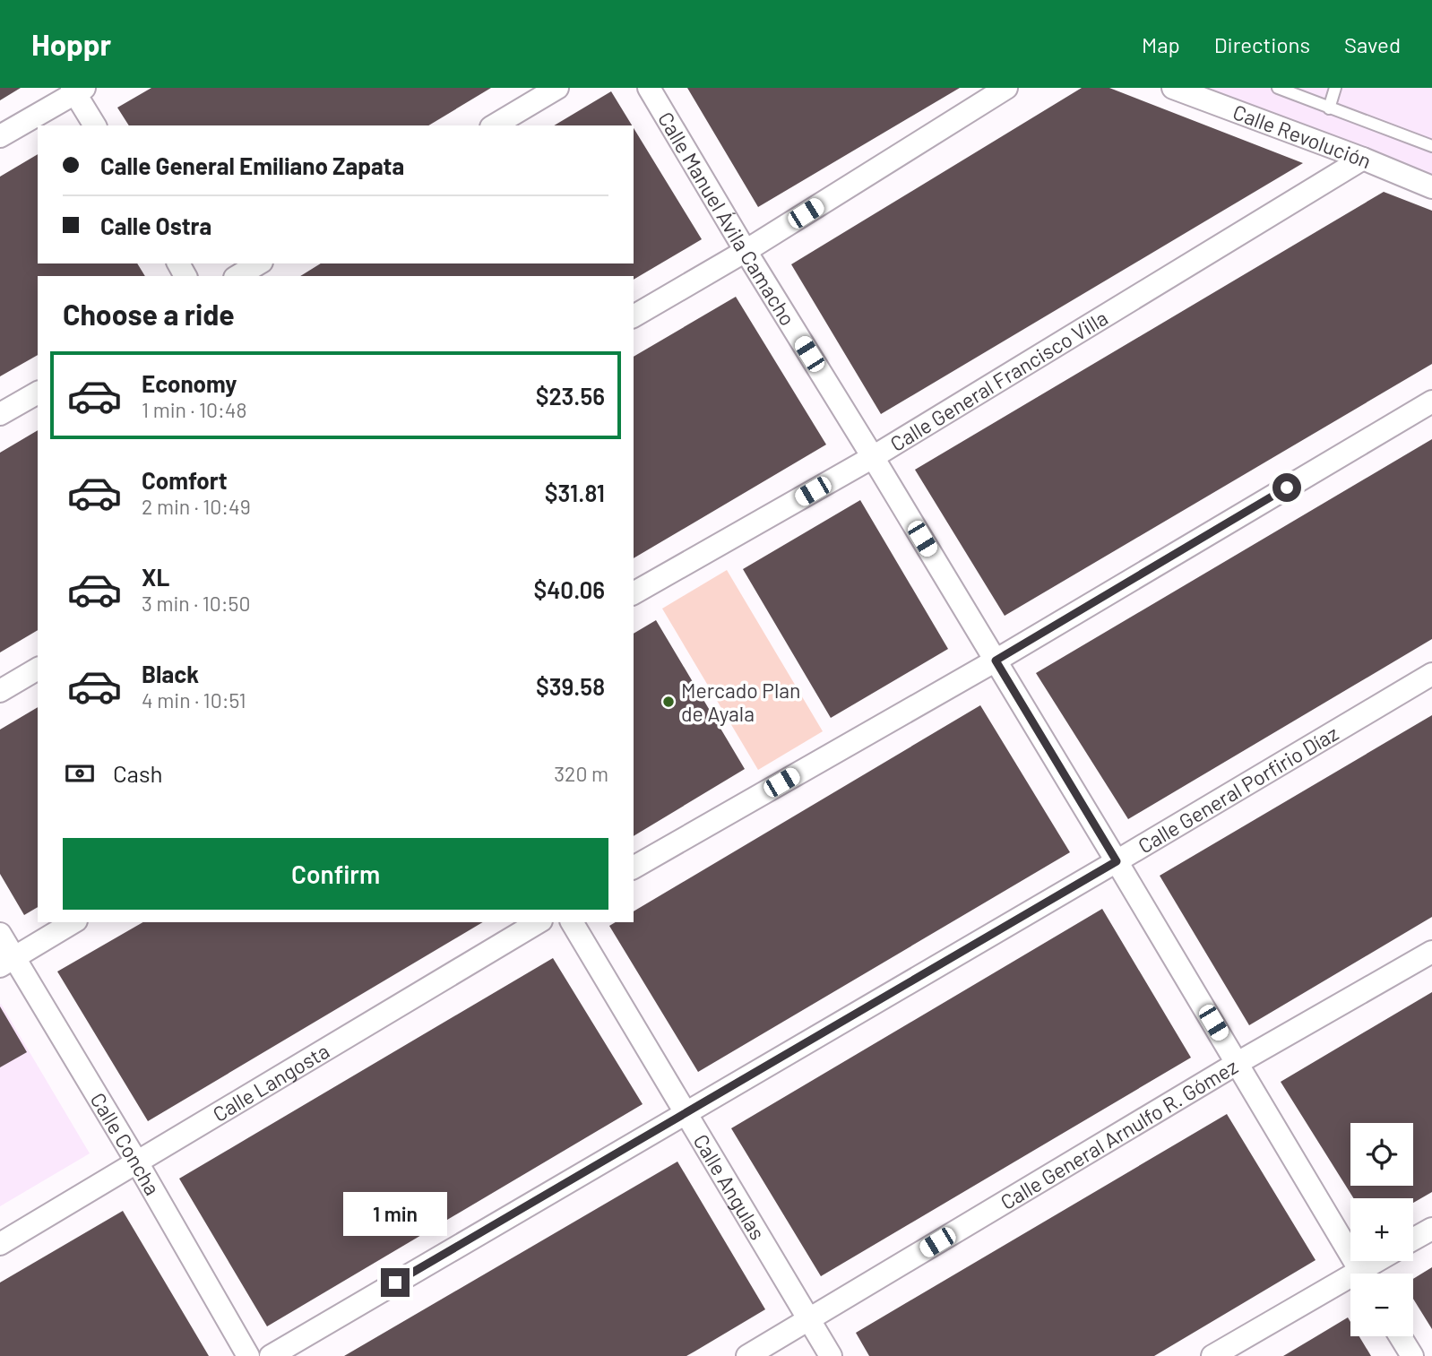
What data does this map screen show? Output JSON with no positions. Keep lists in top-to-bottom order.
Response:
{
  "streets": {
    "street": [
      "Calle Revolución",
      "Calle Manuel Ávila Camacho",
      "Calle General Francisco Villa",
      "Calle General Porfirio Díaz",
      "Calle Langosta",
      "Calle General Arnulfo R. Gómez",
      "Calle Concha",
      "Calle Angulas"
    ]
  },
  "crossings": [
    ["Calle Revolución", "Calle General Francisco Villa"],
    ["Calle Manuel Ávila Camacho", "Calle General Francisco Villa"],
    ["Calle Manuel Ávila Camacho", "Calle General Porfirio Díaz"],
    ["Calle Manuel Ávila Camacho", "Calle General Arnulfo R. Gómez"],
    ["Calle General Porfirio Díaz", "Calle Angulas"],
    ["Calle Langosta", "Calle Concha"],
    ["Calle General Arnulfo R. Gómez", "Calle Angulas"]
  ],
  "places": ["Mercado Plan de Ayala"],
  "page": {
    "header": "Hoppr",
    "nav": ["Map", "Directions", "Saved"],
    "banner": ["Calle General Emiliano Zapata", "Calle Ostra"],
    "heading": "Choose a ride",
    "list": [
      {
        "name": "Economy",
        "note": "1 min · 10:48",
        "value": "$23.56"
      },
      {
        "name": "Comfort",
        "note": "2 min · 10:49",
        "value": "$31.81"
      },
      {
        "name": "XL",
        "note": "3 min · 10:50",
        "value": "$40.06"
      },
      {
        "name": "Black",
        "note": "4 min · 10:51",
        "value": "$39.58"
      }
    ],
    "pay": ["Cash", "320 m"],
    "buttons": "Confirm",
    "map_buttons": ["+", "−"],
    "bubble": "1 min"
  }
}
